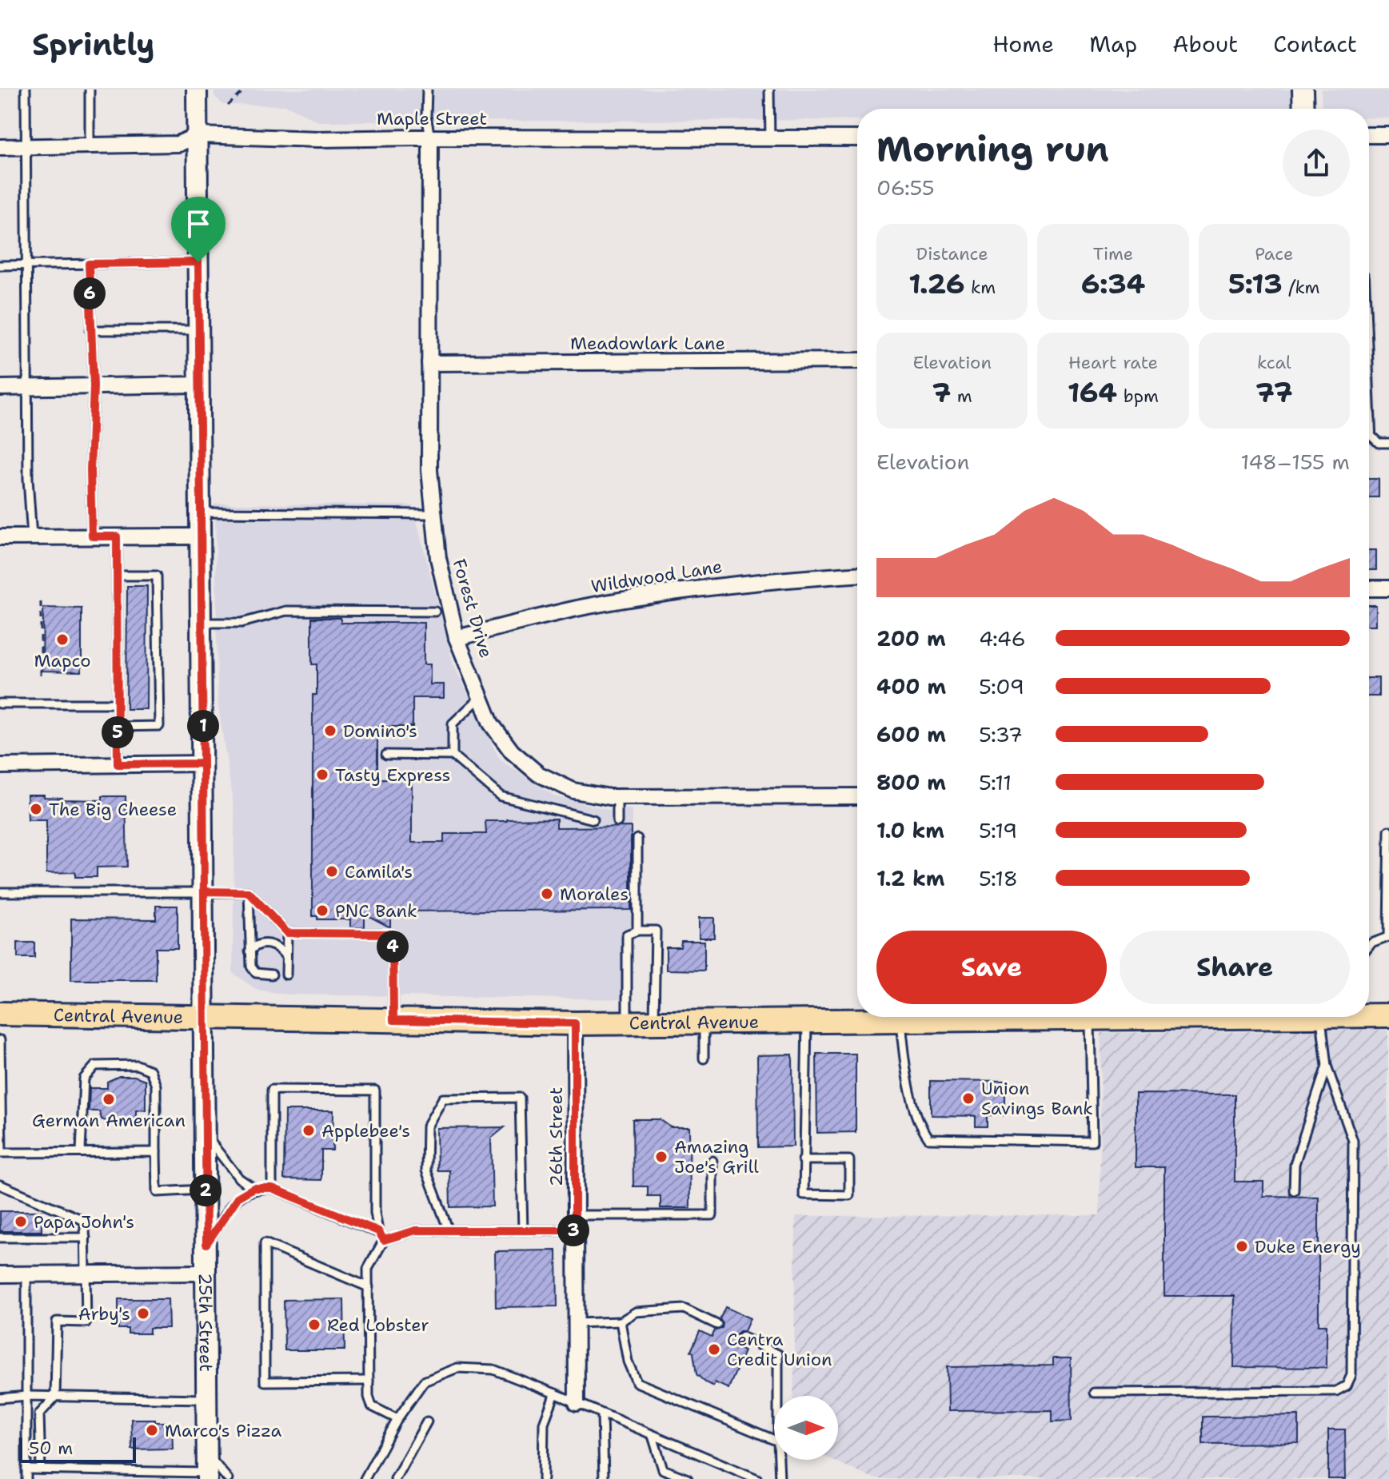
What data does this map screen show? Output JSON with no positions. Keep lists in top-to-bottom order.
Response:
{
  "streets": {
    "main road": ["Central Avenue", "25th Street"],
    "street": [
      "Maple Street",
      "Meadowlark Lane",
      "Wildwood Lane",
      "Forest Drive",
      "26th Street"
    ]
  },
  "crossings": [
    ["Maple Street", "Forest Drive"],
    ["Maple Street", "25th Street"],
    ["Meadowlark Lane", "Forest Drive"],
    ["Wildwood Lane", "Forest Drive"],
    ["Central Avenue", "26th Street"],
    ["Central Avenue", "25th Street"]
  ],
  "places": [
    "Mapco",
    "Domino's",
    "Tasty Express",
    "The Big Cheese",
    "Camila's",
    "Morales",
    "PNC Bank",
    "Union Savings Bank",
    "German American",
    "Applebee's",
    "Amazing Joe's Grill",
    "Papa John's",
    "Duke Energy",
    "Arby's",
    "Red Lobster",
    "Centra Credit Union",
    "Marco's Pizza"
  ],
  "scale_bar": "50 m",
  "north": "right",
  "page": {
    "header": "Sprintly",
    "nav": [
      "Home",
      "Map",
      "About",
      "Contact"
    ],
    "heading": ["Morning run", "06:55"],
    "stats": [
      ["Distance", "1.26 km"],
      ["Time", "6:34"],
      ["Pace", "5:13 /km"],
      ["Elevation", "7 m"],
      ["Heart rate", "164 bpm"],
      ["kcal", "77"]
    ],
    "pins": [
      "6",
      "1",
      "5",
      "4",
      "2",
      "3"
    ],
    "chart": ["Elevation", "148–155 m"],
    "list": [
      {
        "name": "200 m",
        "note": "4:46"
      },
      {
        "name": "400 m",
        "note": "5:09"
      },
      {
        "name": "600 m",
        "note": "5:37"
      },
      {
        "name": "800 m",
        "note": "5:11"
      },
      {
        "name": "1.0 km",
        "note": "5:19"
      },
      {
        "name": "1.2 km",
        "note": "5:18"
      }
    ],
    "buttons": ["Save", "Share"],
    "scale": "50 m"
  }
}
